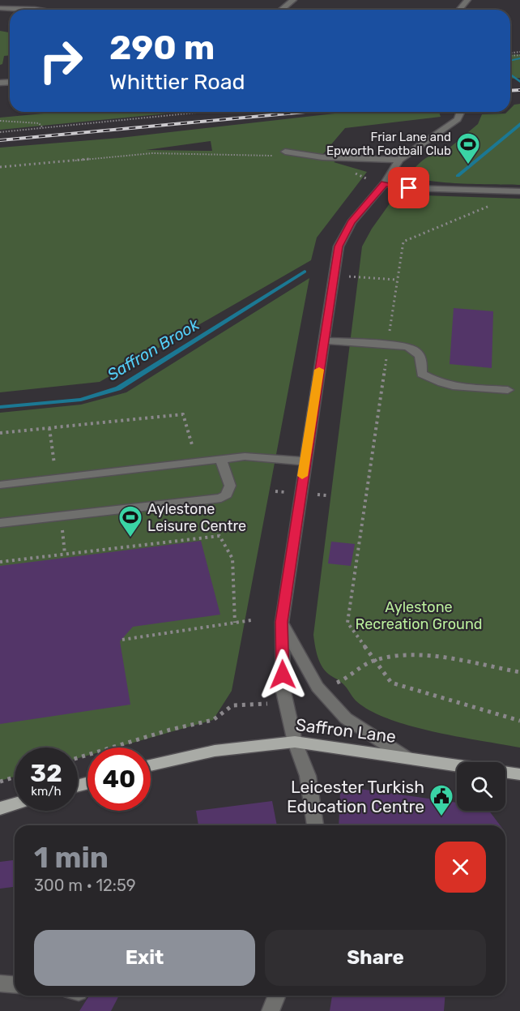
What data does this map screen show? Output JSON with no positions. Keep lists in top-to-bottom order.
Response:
{
  "streets": {
    "main road": ["Saffron Lane"]
  },
  "water": ["Saffron Brook"],
  "parks": ["Aylestone Recreation Ground"],
  "places": {
    "sports": ["Friar Lane and Epworth Football Club", "Aylestone Leisure Centre"],
    "public building": ["Leicester Turkish Education Centre"]
  },
  "page": {
    "turn": ["290 m", "Whittier Road"],
    "speed": "32 km/h",
    "limit": "40",
    "heading": ["1 min", "300 m · 12:59"],
    "buttons": ["Exit", "Share"]
  }
}
